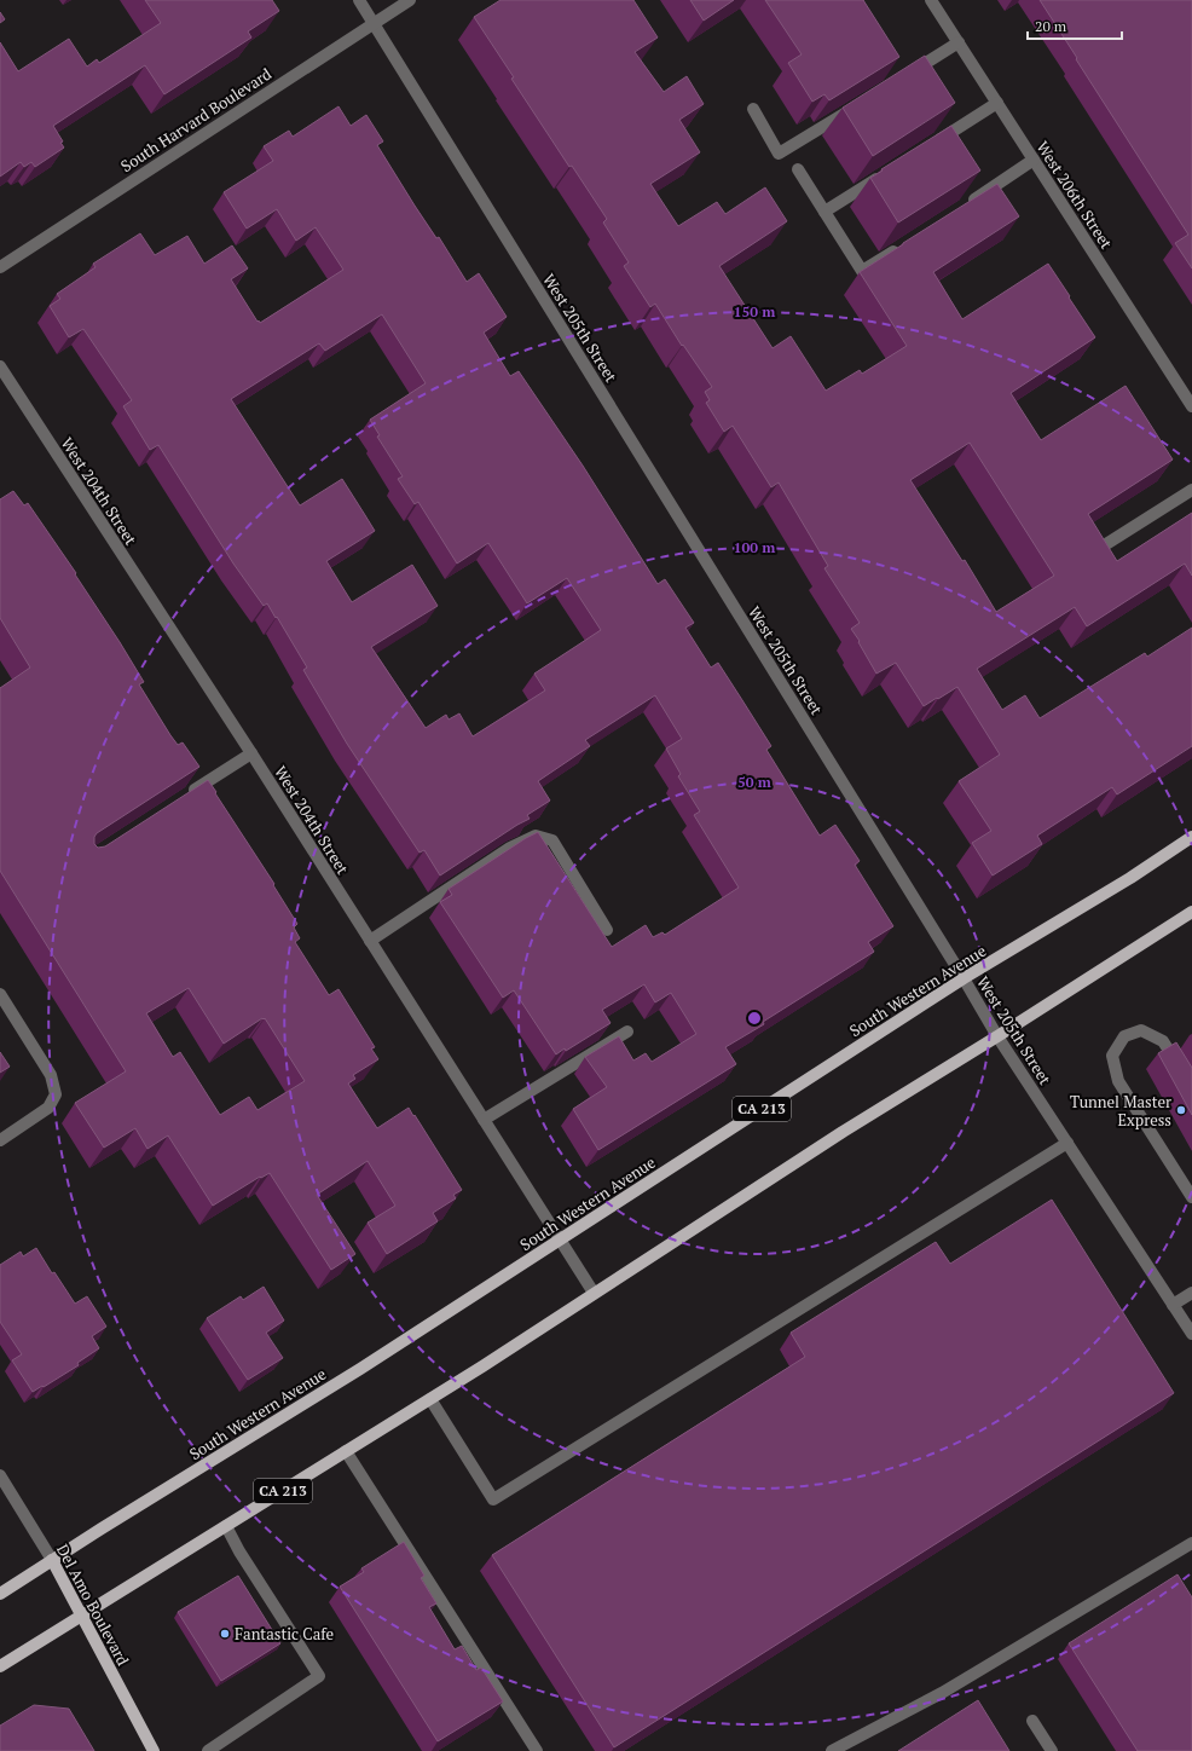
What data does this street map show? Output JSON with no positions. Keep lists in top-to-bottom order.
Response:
{
  "streets": {
    "main road": ["South Western Avenue", "CA 213", "Del Amo Boulevard"],
    "street": [
      "South Harvard Boulevard",
      "West 206th Street",
      "West 205th Street",
      "West 204th Street"
    ]
  },
  "crossings": [
    ["South Harvard Boulevard", "West 205th Street"],
    ["West 205th Street", "South Western Avenue"],
    ["West 205th Street", "CA 213"],
    ["West 204th Street", "South Western Avenue"],
    ["West 204th Street", "CA 213"],
    ["South Western Avenue", "Del Amo Boulevard"],
    ["CA 213", "Del Amo Boulevard"]
  ],
  "places": ["Tunnel Master Express", "Fantastic Cafe"],
  "scale_bar": "20 m",
  "rings": ["150 m", "100 m", "50 m"]
}
